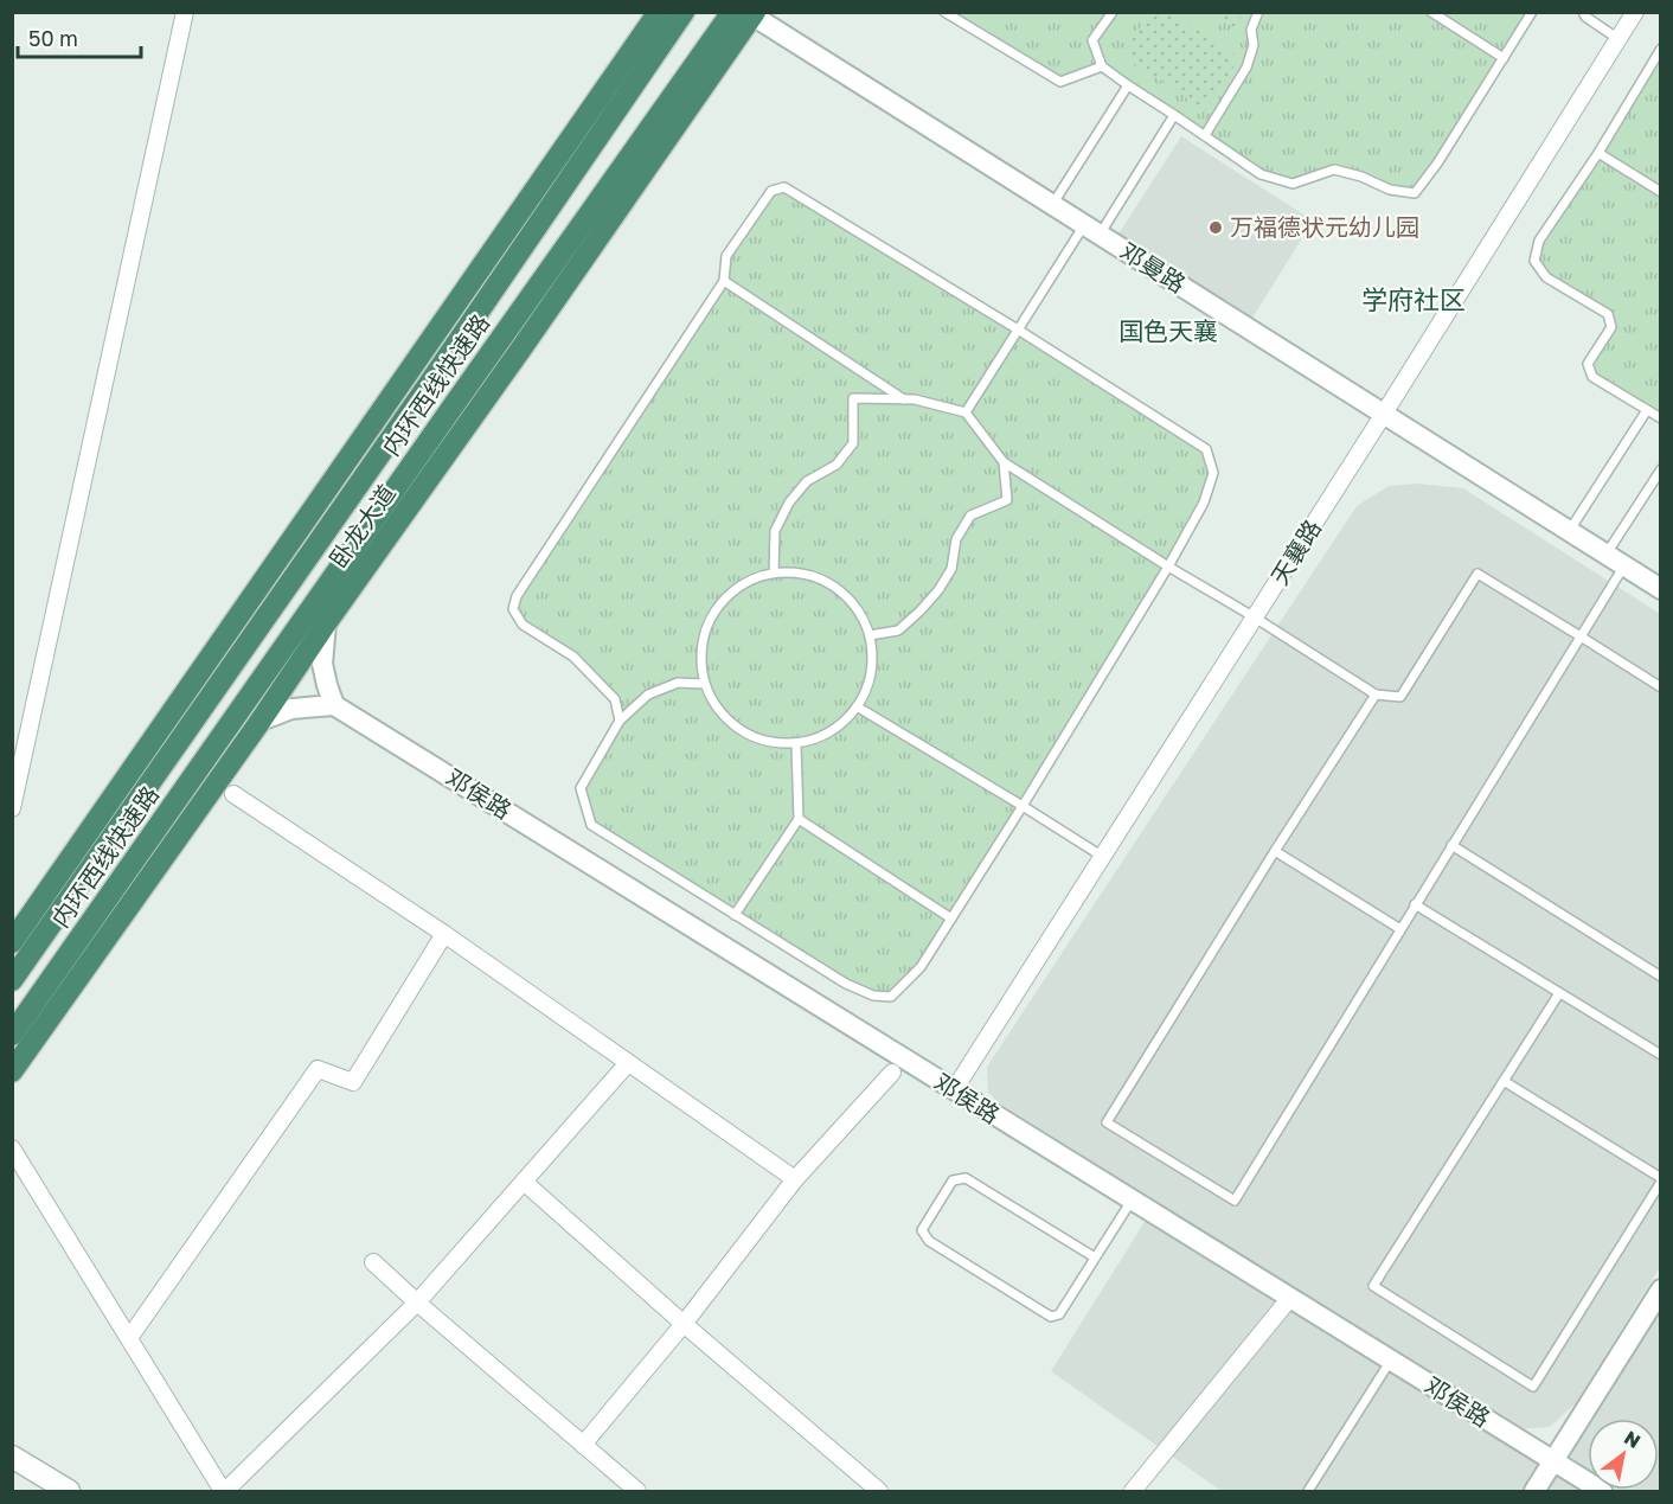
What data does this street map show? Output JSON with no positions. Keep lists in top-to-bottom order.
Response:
{
  "streets": {
    "highway": ["内环西线快速路", "卧龙大道"],
    "street": ["邓曼路", "天襄路", "邓侯路"]
  },
  "crossings": [
    ["邓曼路", "内环西线快速路"],
    ["邓曼路", "卧龙大道"],
    ["邓曼路", "天襄路"],
    ["内环西线快速路", "卧龙大道"],
    ["天襄路", "邓侯路"]
  ],
  "districts": ["学府社区", "国色天襄"],
  "places": ["万福德状元幼儿园"],
  "scale_bar": "50 m",
  "north": "top right"
}
